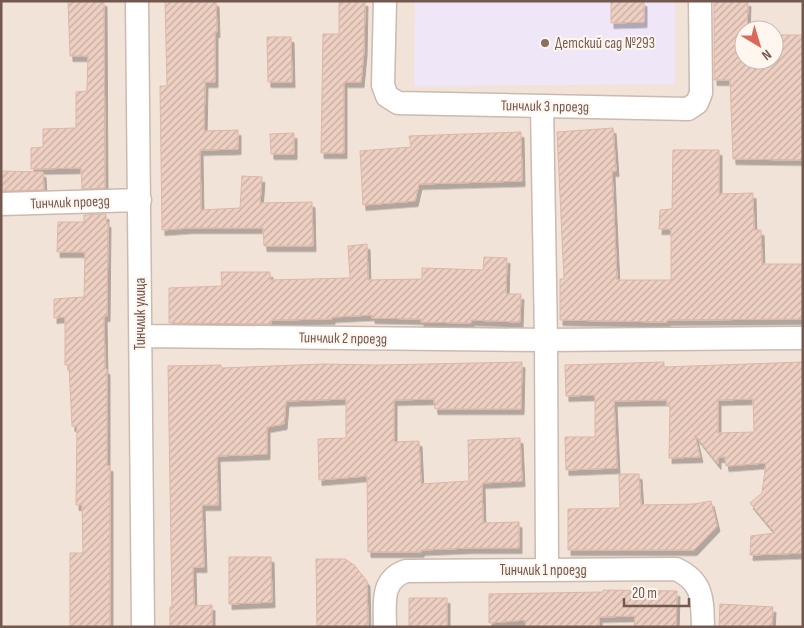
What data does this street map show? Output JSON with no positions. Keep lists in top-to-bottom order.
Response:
{
  "streets": {
    "street": [
      "Тинчлик 3 проезд",
      "Тинчлик проезд",
      "Тинчлик улица",
      "Тинчлик 2 проезд",
      "Тинчлик 1 проезд"
    ]
  },
  "crossings": [
    ["Тинчлик проезд", "Тинчлик улица"],
    ["Тинчлик улица", "Тинчлик 2 проезд"]
  ],
  "places": ["Детский сад №293"],
  "scale_bar": "20 m",
  "north": "bottom right"
}
